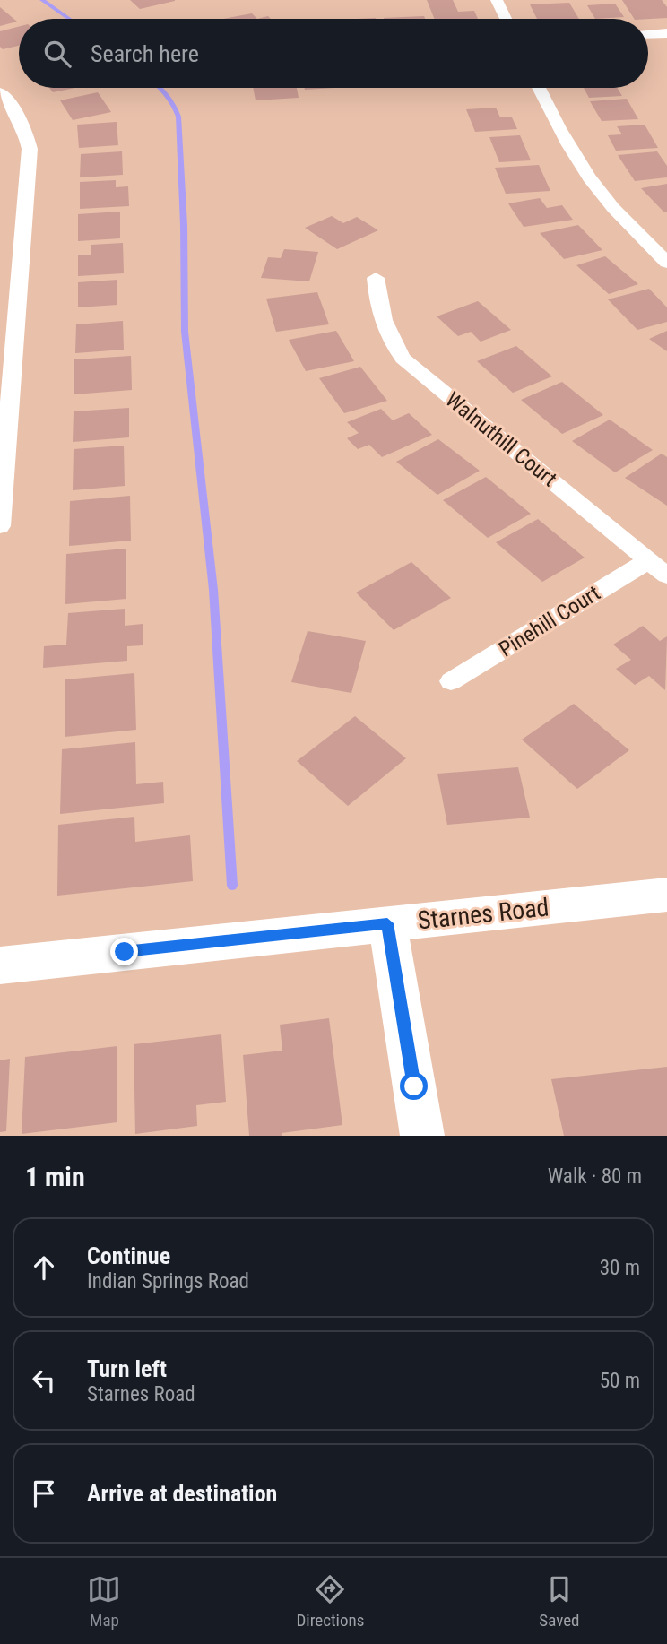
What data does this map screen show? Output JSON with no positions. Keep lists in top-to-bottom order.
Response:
{
  "streets": {
    "main road": ["Starnes Road"],
    "street": ["Walnuthill Court", "Pinehill Court"]
  },
  "crossings": [
    ["Walnuthill Court", "Pinehill Court"]
  ],
  "page": {
    "search": "Search here",
    "heading": ["1 min", "Walk · 80 m"],
    "list": [
      ["Continue", "Indian Springs Road", "30 m"],
      ["Turn left", "Starnes Road", "50 m"],
      "Arrive at destination"
    ],
    "nav": ["Map", "Directions", "Saved"]
  }
}
